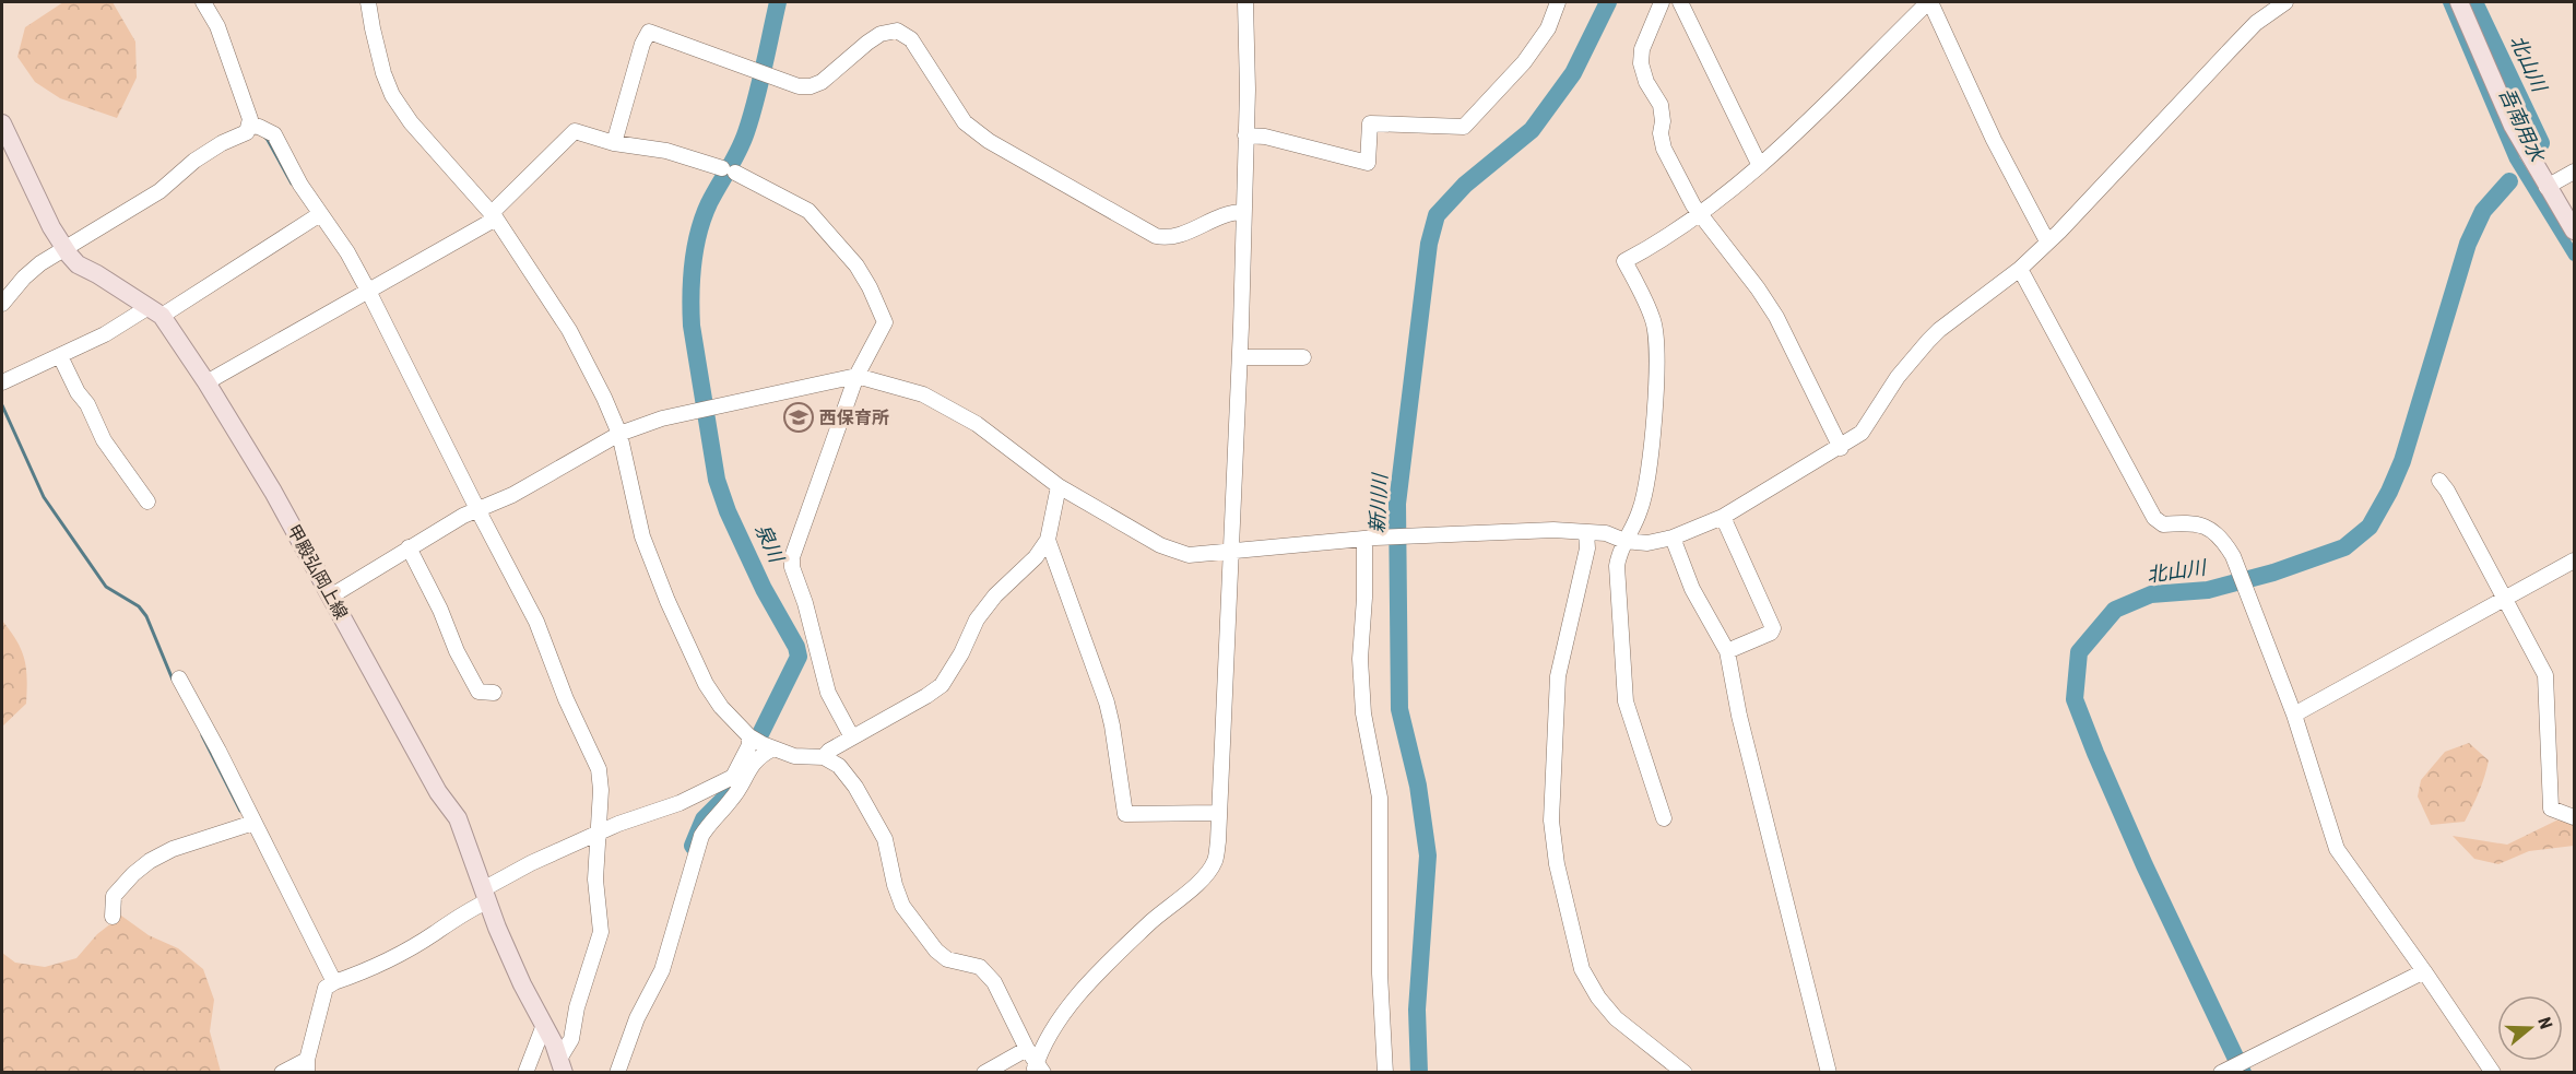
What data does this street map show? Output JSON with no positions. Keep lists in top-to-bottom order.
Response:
{
  "streets": {
    "main road": ["甲殿弘岡上線"]
  },
  "water": [
    "北山川",
    "吾南用水",
    "新川川",
    "泉川"
  ],
  "places": {
    "school or university": ["西保育所"]
  },
  "north": "right"
}
